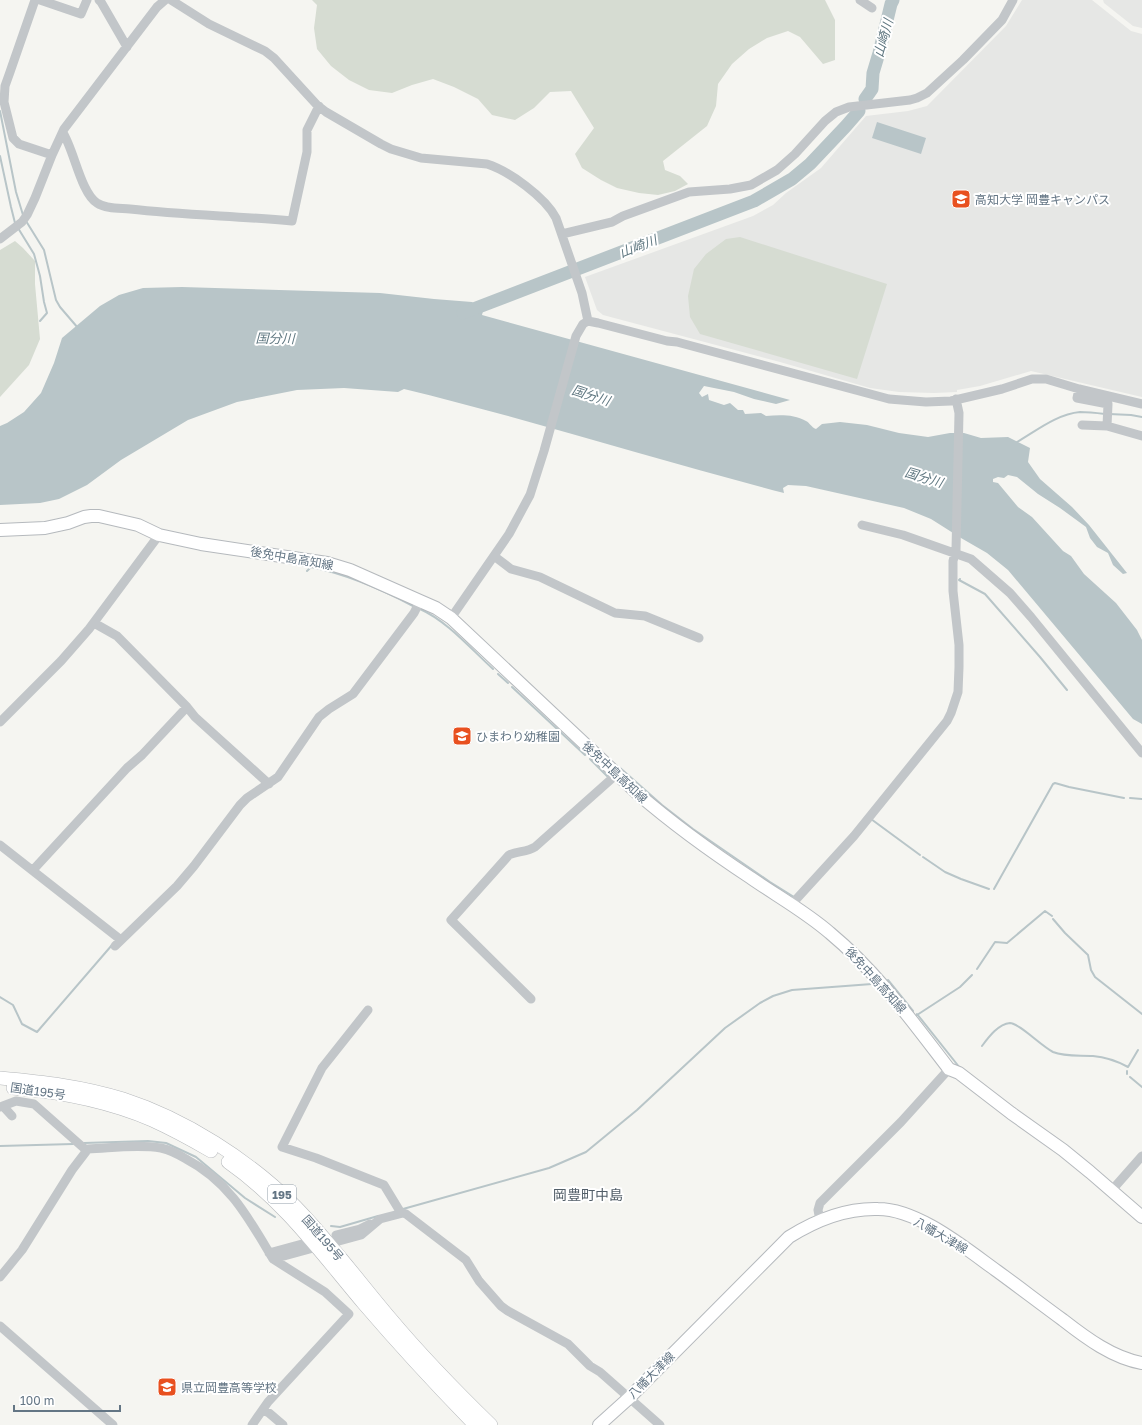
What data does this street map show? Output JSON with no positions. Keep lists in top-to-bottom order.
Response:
{
  "streets": {
    "highway": ["国道195号", "195"],
    "main road": ["後免中島高知線", "八幡大津線"]
  },
  "districts": ["岡豊町中島"],
  "water": ["山崎川", "国分川"],
  "places": {
    "school or university": ["高知大学 岡豊キャンパス", "ひまわり幼稚園", "県立岡豊高等学校"]
  },
  "scale_bar": "100 m"
}
